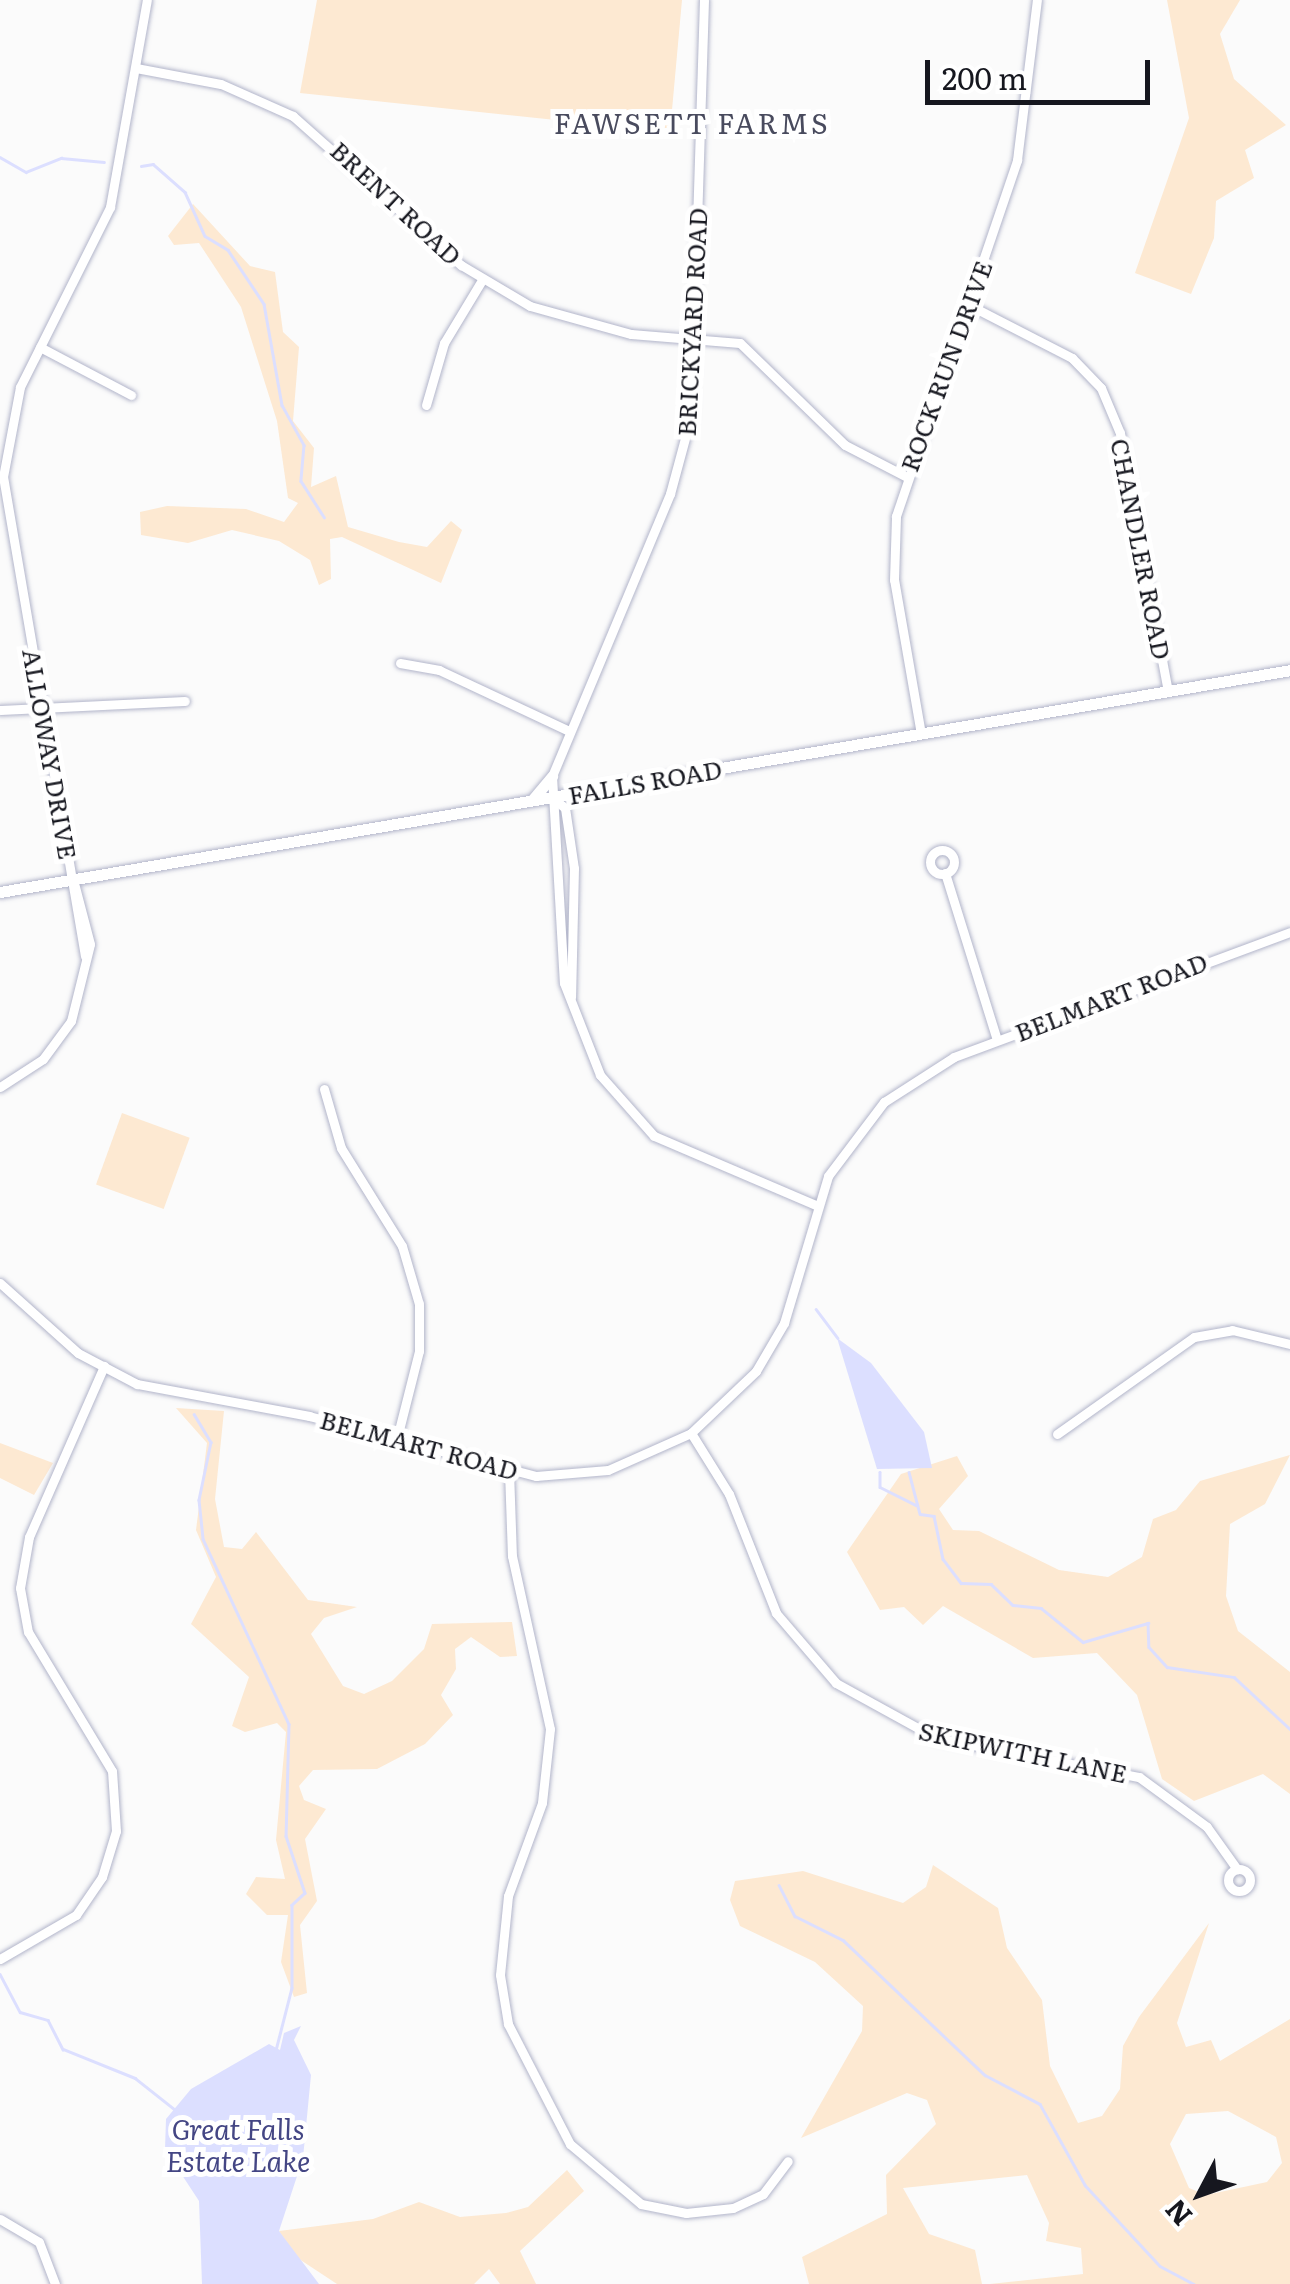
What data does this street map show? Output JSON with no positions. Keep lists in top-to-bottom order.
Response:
{
  "streets": {
    "main road": ["FALLS ROAD"],
    "street": [
      "BRENT ROAD",
      "BRICKYARD ROAD",
      "ROCK RUN DRIVE",
      "CHANDLER ROAD",
      "ALLOWAY DRIVE",
      "BELMART ROAD",
      "SKIPWITH LANE"
    ]
  },
  "crossings": [
    ["BRENT ROAD", "BRICKYARD ROAD"],
    ["BRENT ROAD", "ROCK RUN DRIVE"],
    ["BRENT ROAD", "ALLOWAY DRIVE"],
    ["BRICKYARD ROAD", "FALLS ROAD"],
    ["BRICKYARD ROAD", "BELMART ROAD"],
    ["ROCK RUN DRIVE", "CHANDLER ROAD"],
    ["ROCK RUN DRIVE", "FALLS ROAD"],
    ["CHANDLER ROAD", "FALLS ROAD"],
    ["ALLOWAY DRIVE", "FALLS ROAD"],
    ["BELMART ROAD", "SKIPWITH LANE"]
  ],
  "districts": ["FAWSETT FARMS"],
  "water": ["Great Falls Estate Lake"],
  "scale_bar": "200 m",
  "north": "bottom left"
}
